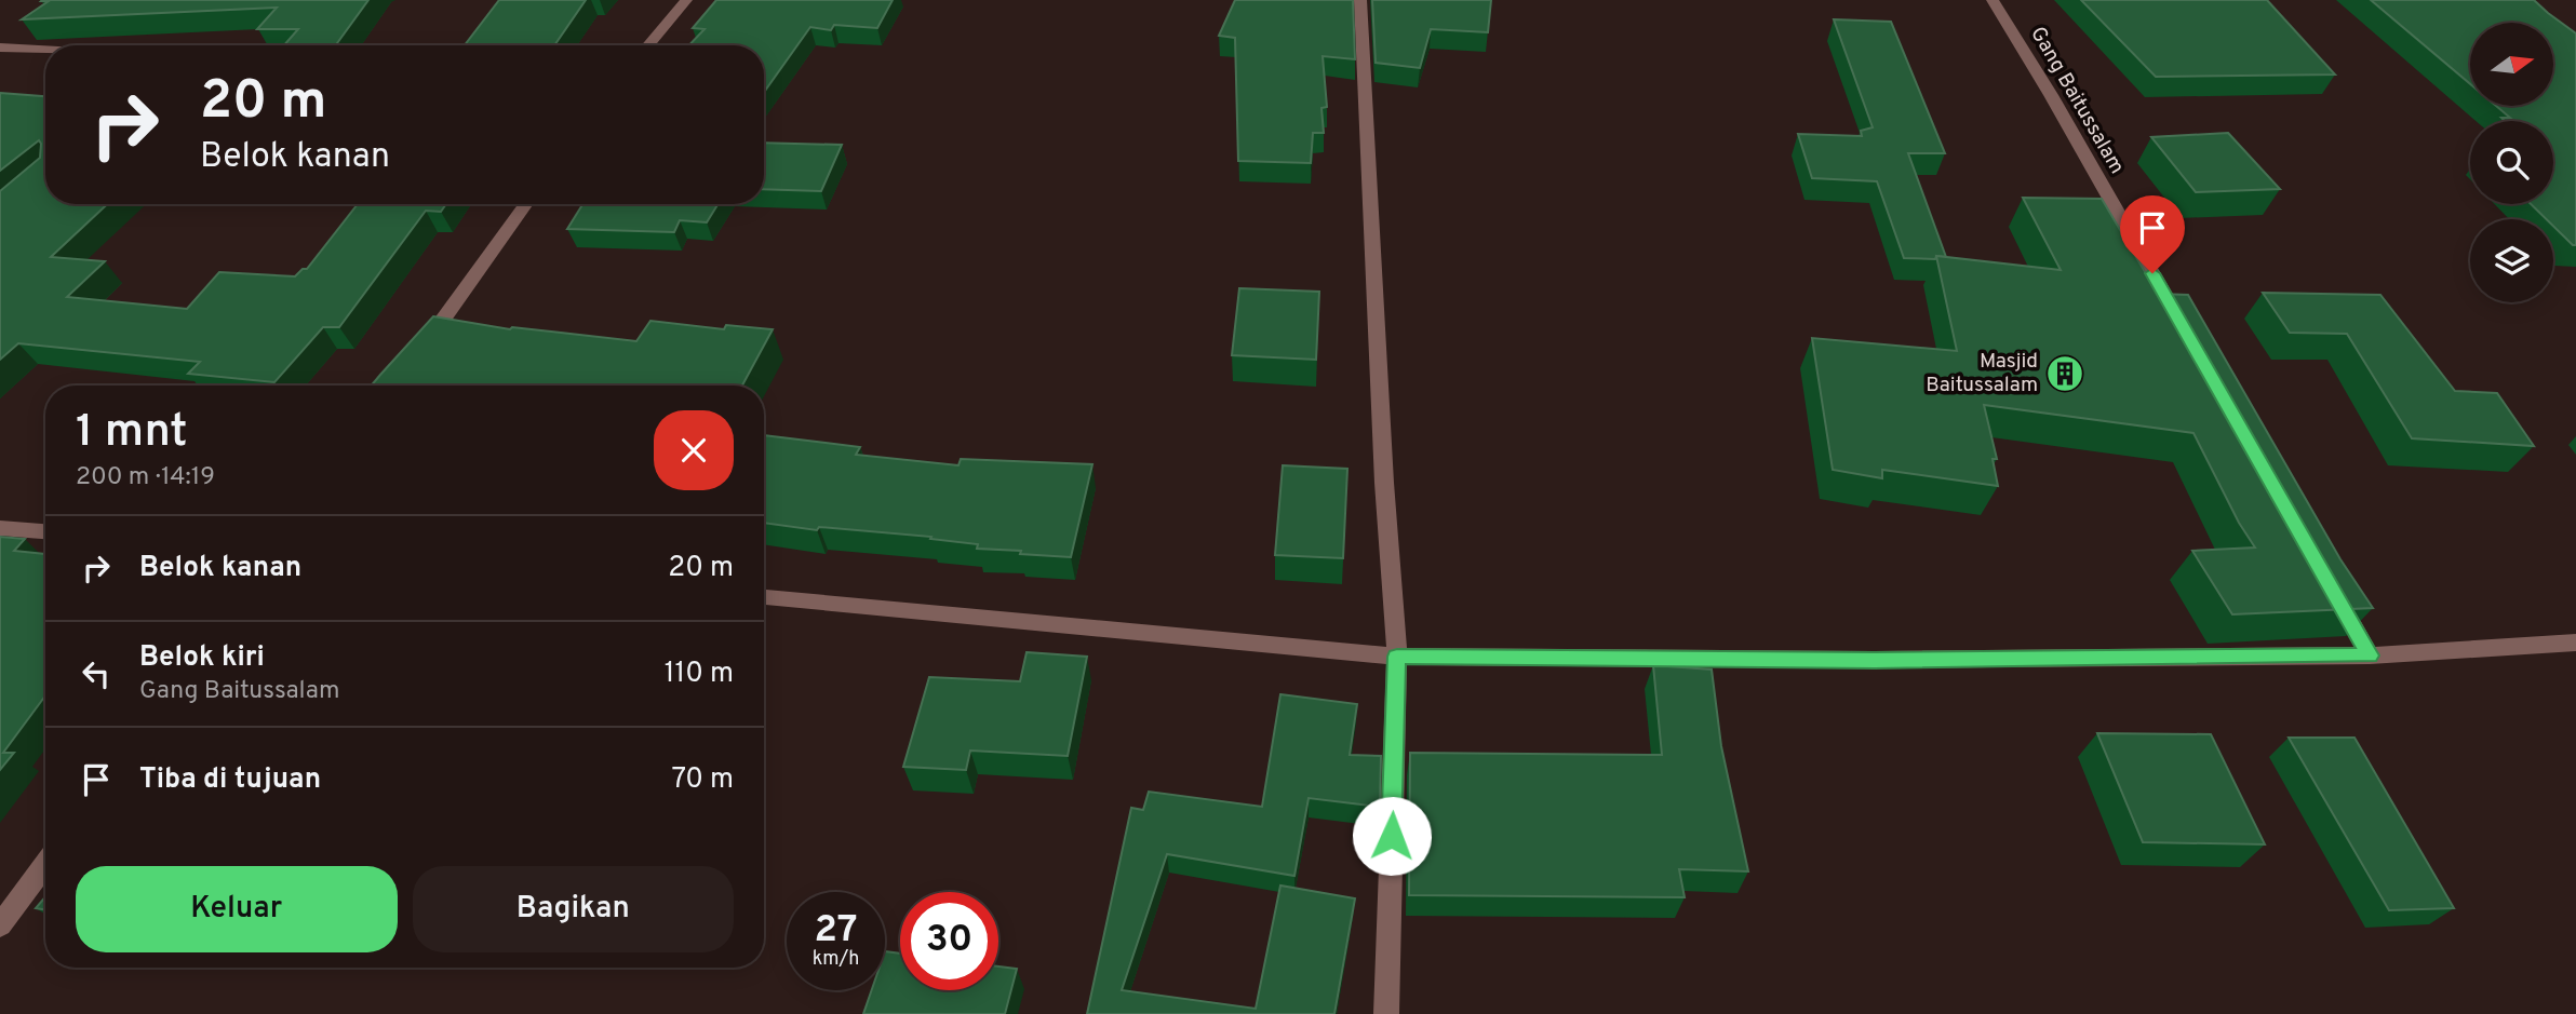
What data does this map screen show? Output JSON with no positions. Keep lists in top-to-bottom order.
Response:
{
  "streets": {
    "street": ["Gang Baitussalam"]
  },
  "places": {
    "building": ["Masjid Baitussalam"]
  },
  "north": "right",
  "page": {
    "turn": ["20 m", "Belok kanan"],
    "heading": ["1 mnt", "200 m · 14:19"],
    "list": [
      {
        "name": "Belok kanan",
        "value": "20 m"
      },
      {
        "name": "Belok kiri",
        "note": "Gang Baitussalam",
        "value": "110 m"
      },
      {
        "name": "Tiba di tujuan",
        "value": "70 m"
      }
    ],
    "buttons": ["Keluar", "Bagikan"],
    "speed": "27 km/h",
    "limit": "30"
  }
}
